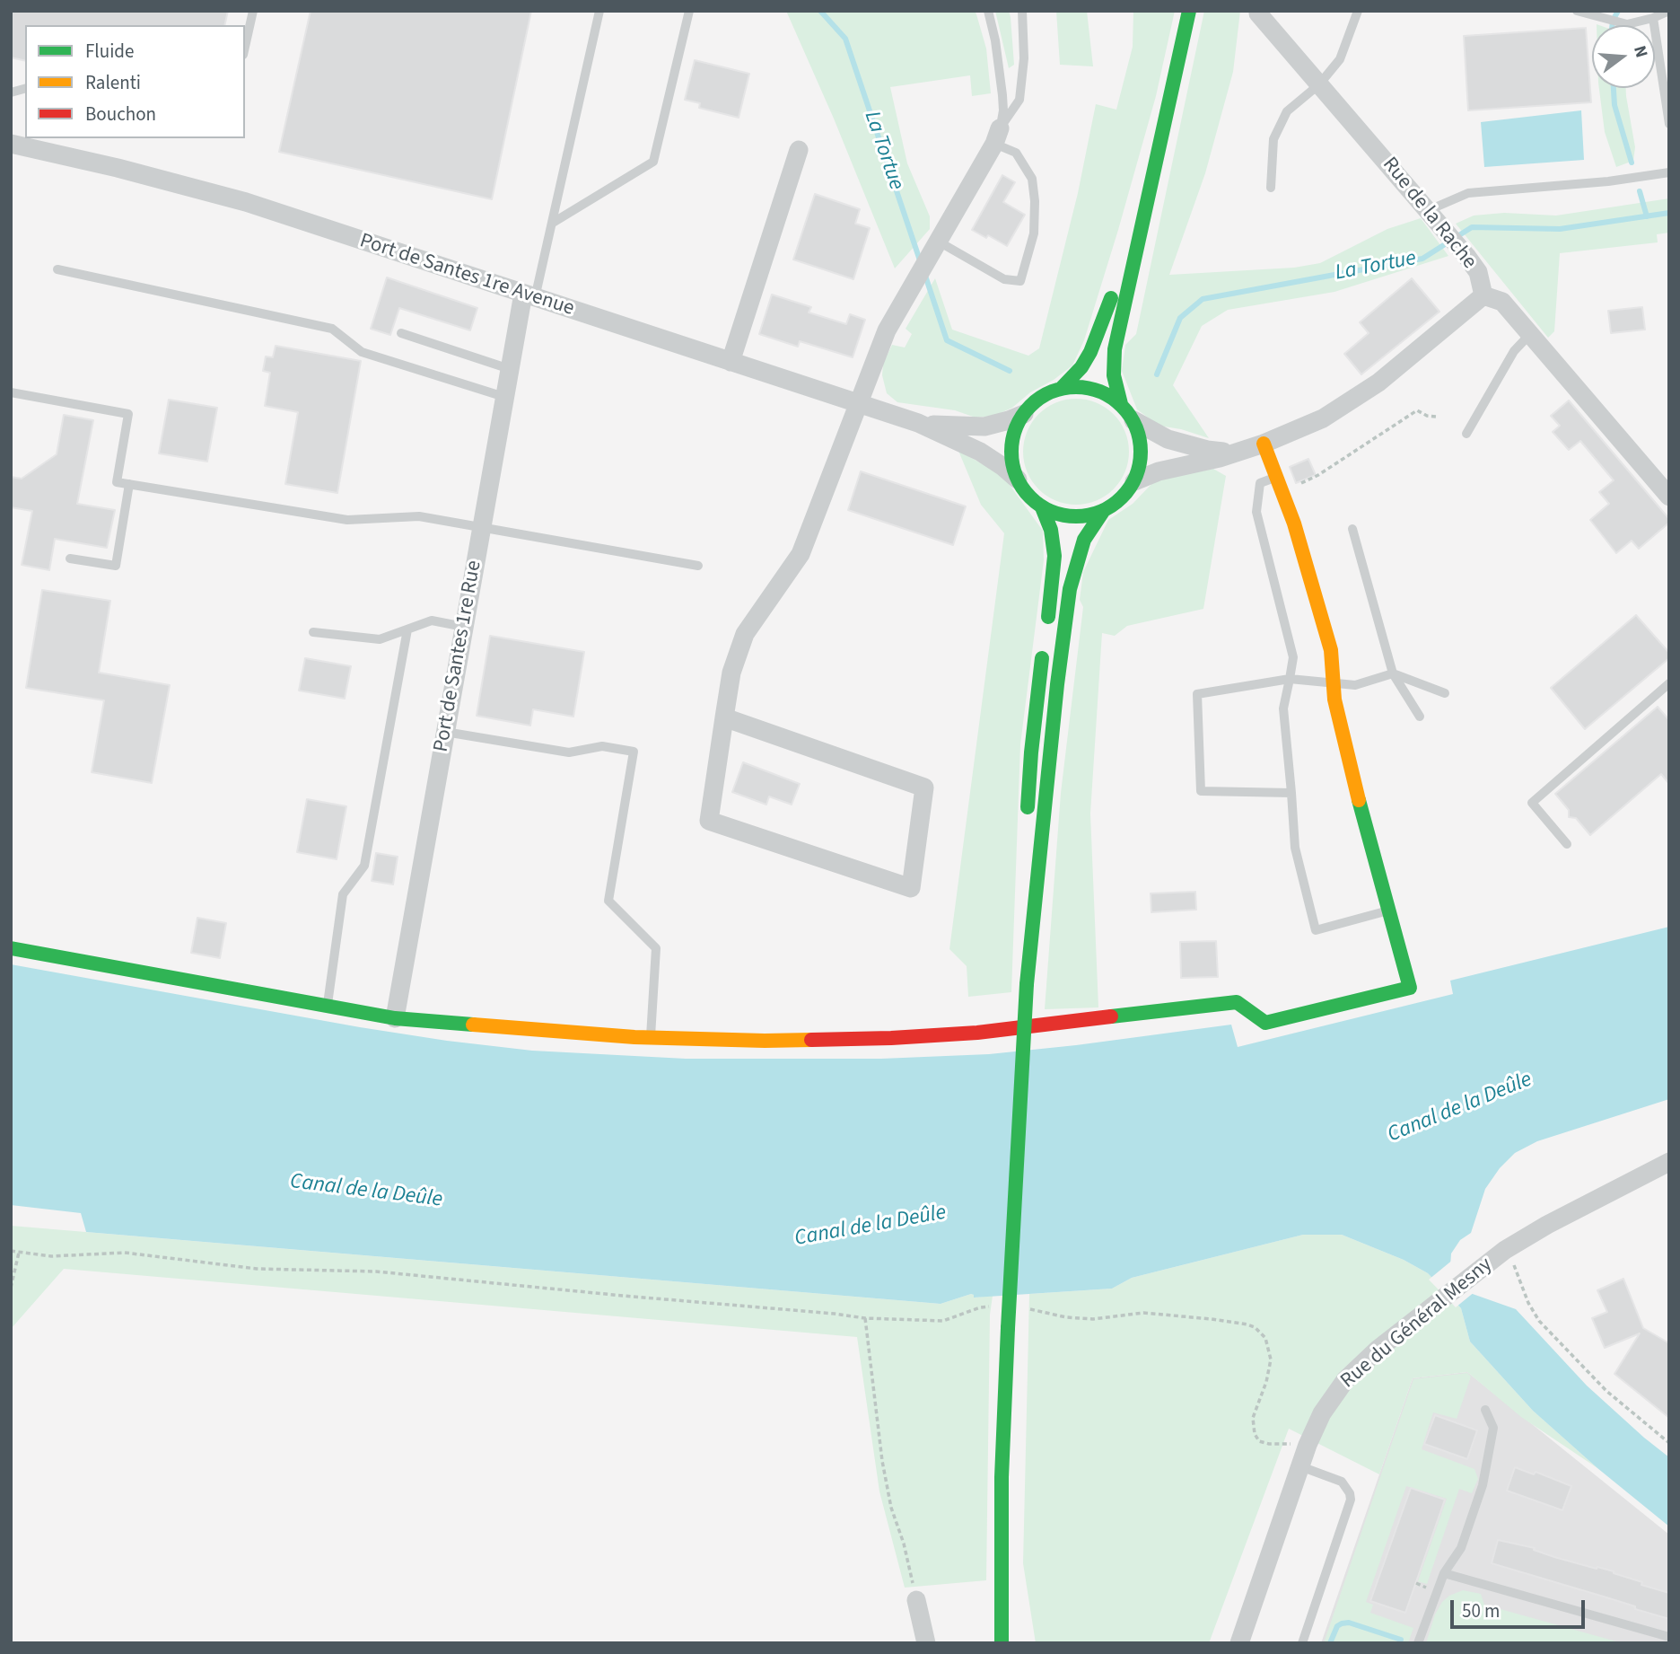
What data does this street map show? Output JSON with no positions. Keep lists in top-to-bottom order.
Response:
{
  "streets": {
    "street": [
      "Rue de la Rache",
      "Port de Santes 1re Avenue",
      "Port de Santes 1re Rue",
      "Rue du Général Mesny"
    ]
  },
  "crossings": [
    ["Port de Santes 1re Avenue", "Port de Santes 1re Rue"]
  ],
  "water": ["La Tortue", "Canal de la Deûle"],
  "legend": ["Fluide", "Ralenti", "Bouchon"],
  "scale_bar": "50 m",
  "north": "right"
}
